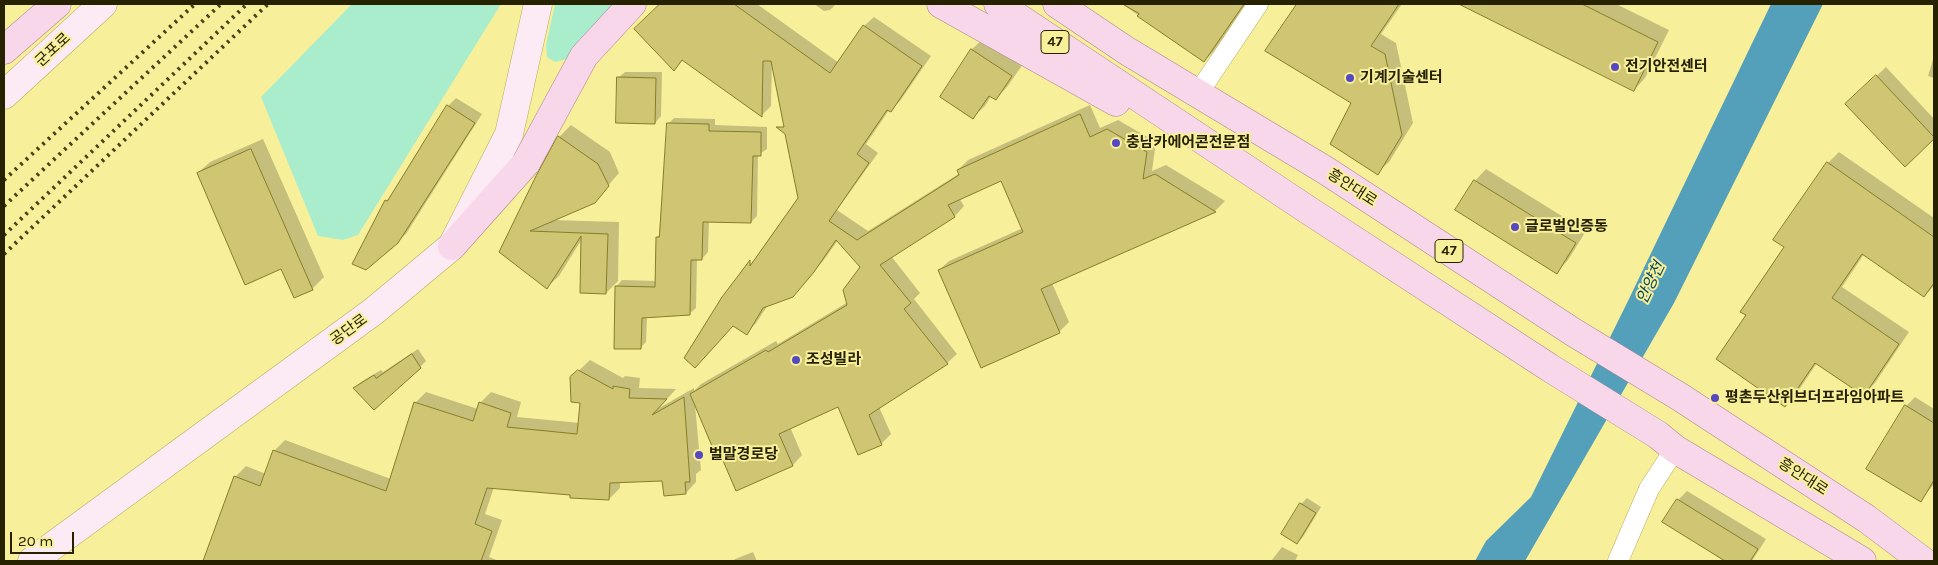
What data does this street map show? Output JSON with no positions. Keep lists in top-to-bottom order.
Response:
{
  "streets": {
    "main road": ["47", "흥안대로"],
    "street": ["군포로", "공단로"]
  },
  "water": ["안양천"],
  "places": [
    "전기안전센터",
    "기계기술센터",
    "충남카에어콘전문점",
    "글로벌인증동",
    "조성빌라",
    "평촌두산위브더프라임아파트",
    "벌말경로당"
  ],
  "scale_bar": "20 m"
}
